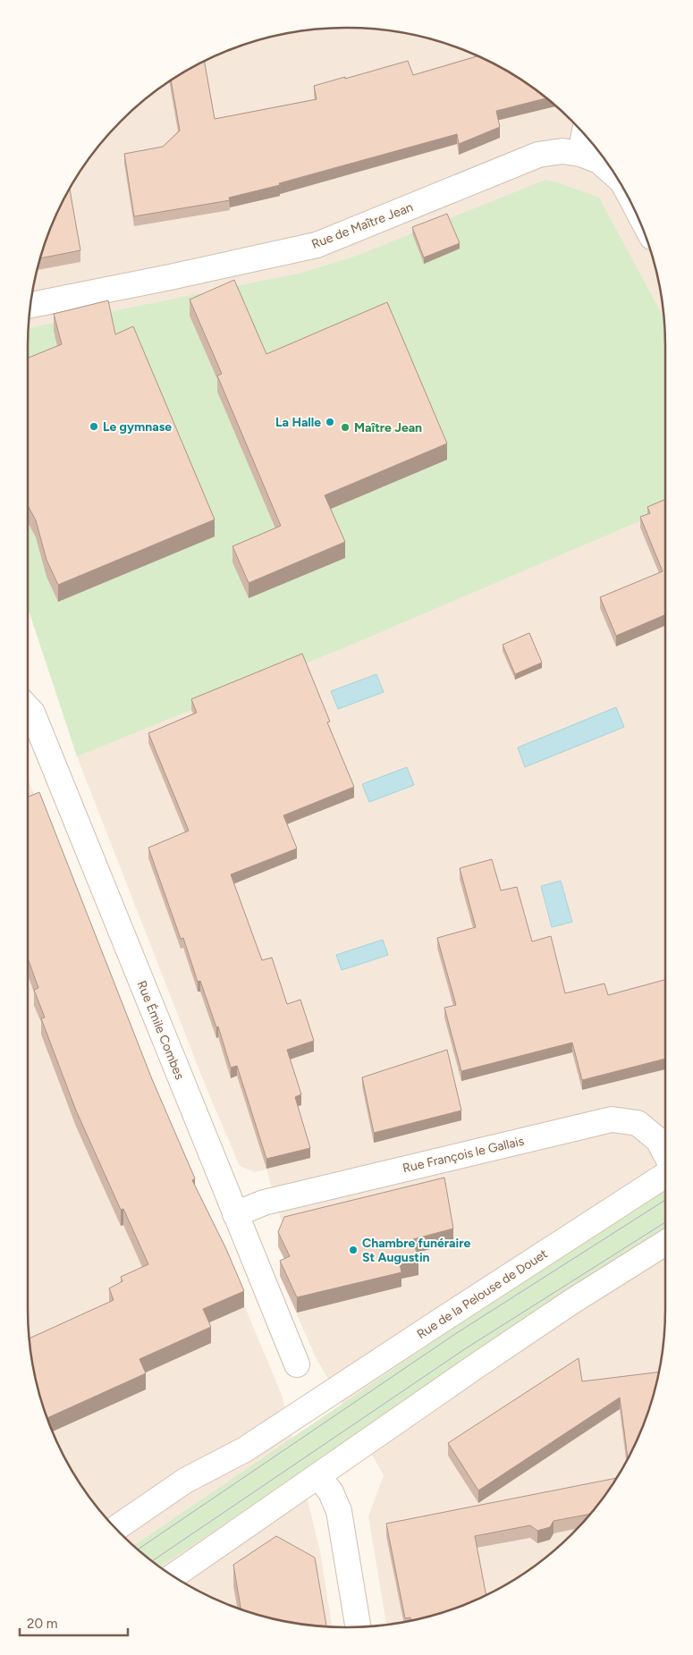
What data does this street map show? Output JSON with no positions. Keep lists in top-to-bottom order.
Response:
{
  "streets": {
    "street": [
      "Rue de Maître Jean",
      "Rue Émile Combes",
      "Rue François le Gallais",
      "Rue de la Pelouse de Douet"
    ]
  },
  "crossings": [
    ["Rue Émile Combes", "Rue François le Gallais"]
  ],
  "places": [
    "La Halle",
    "Le gymnase",
    "Maître Jean",
    "Chambre funéraire St Augustin"
  ],
  "scale_bar": "20 m"
}
